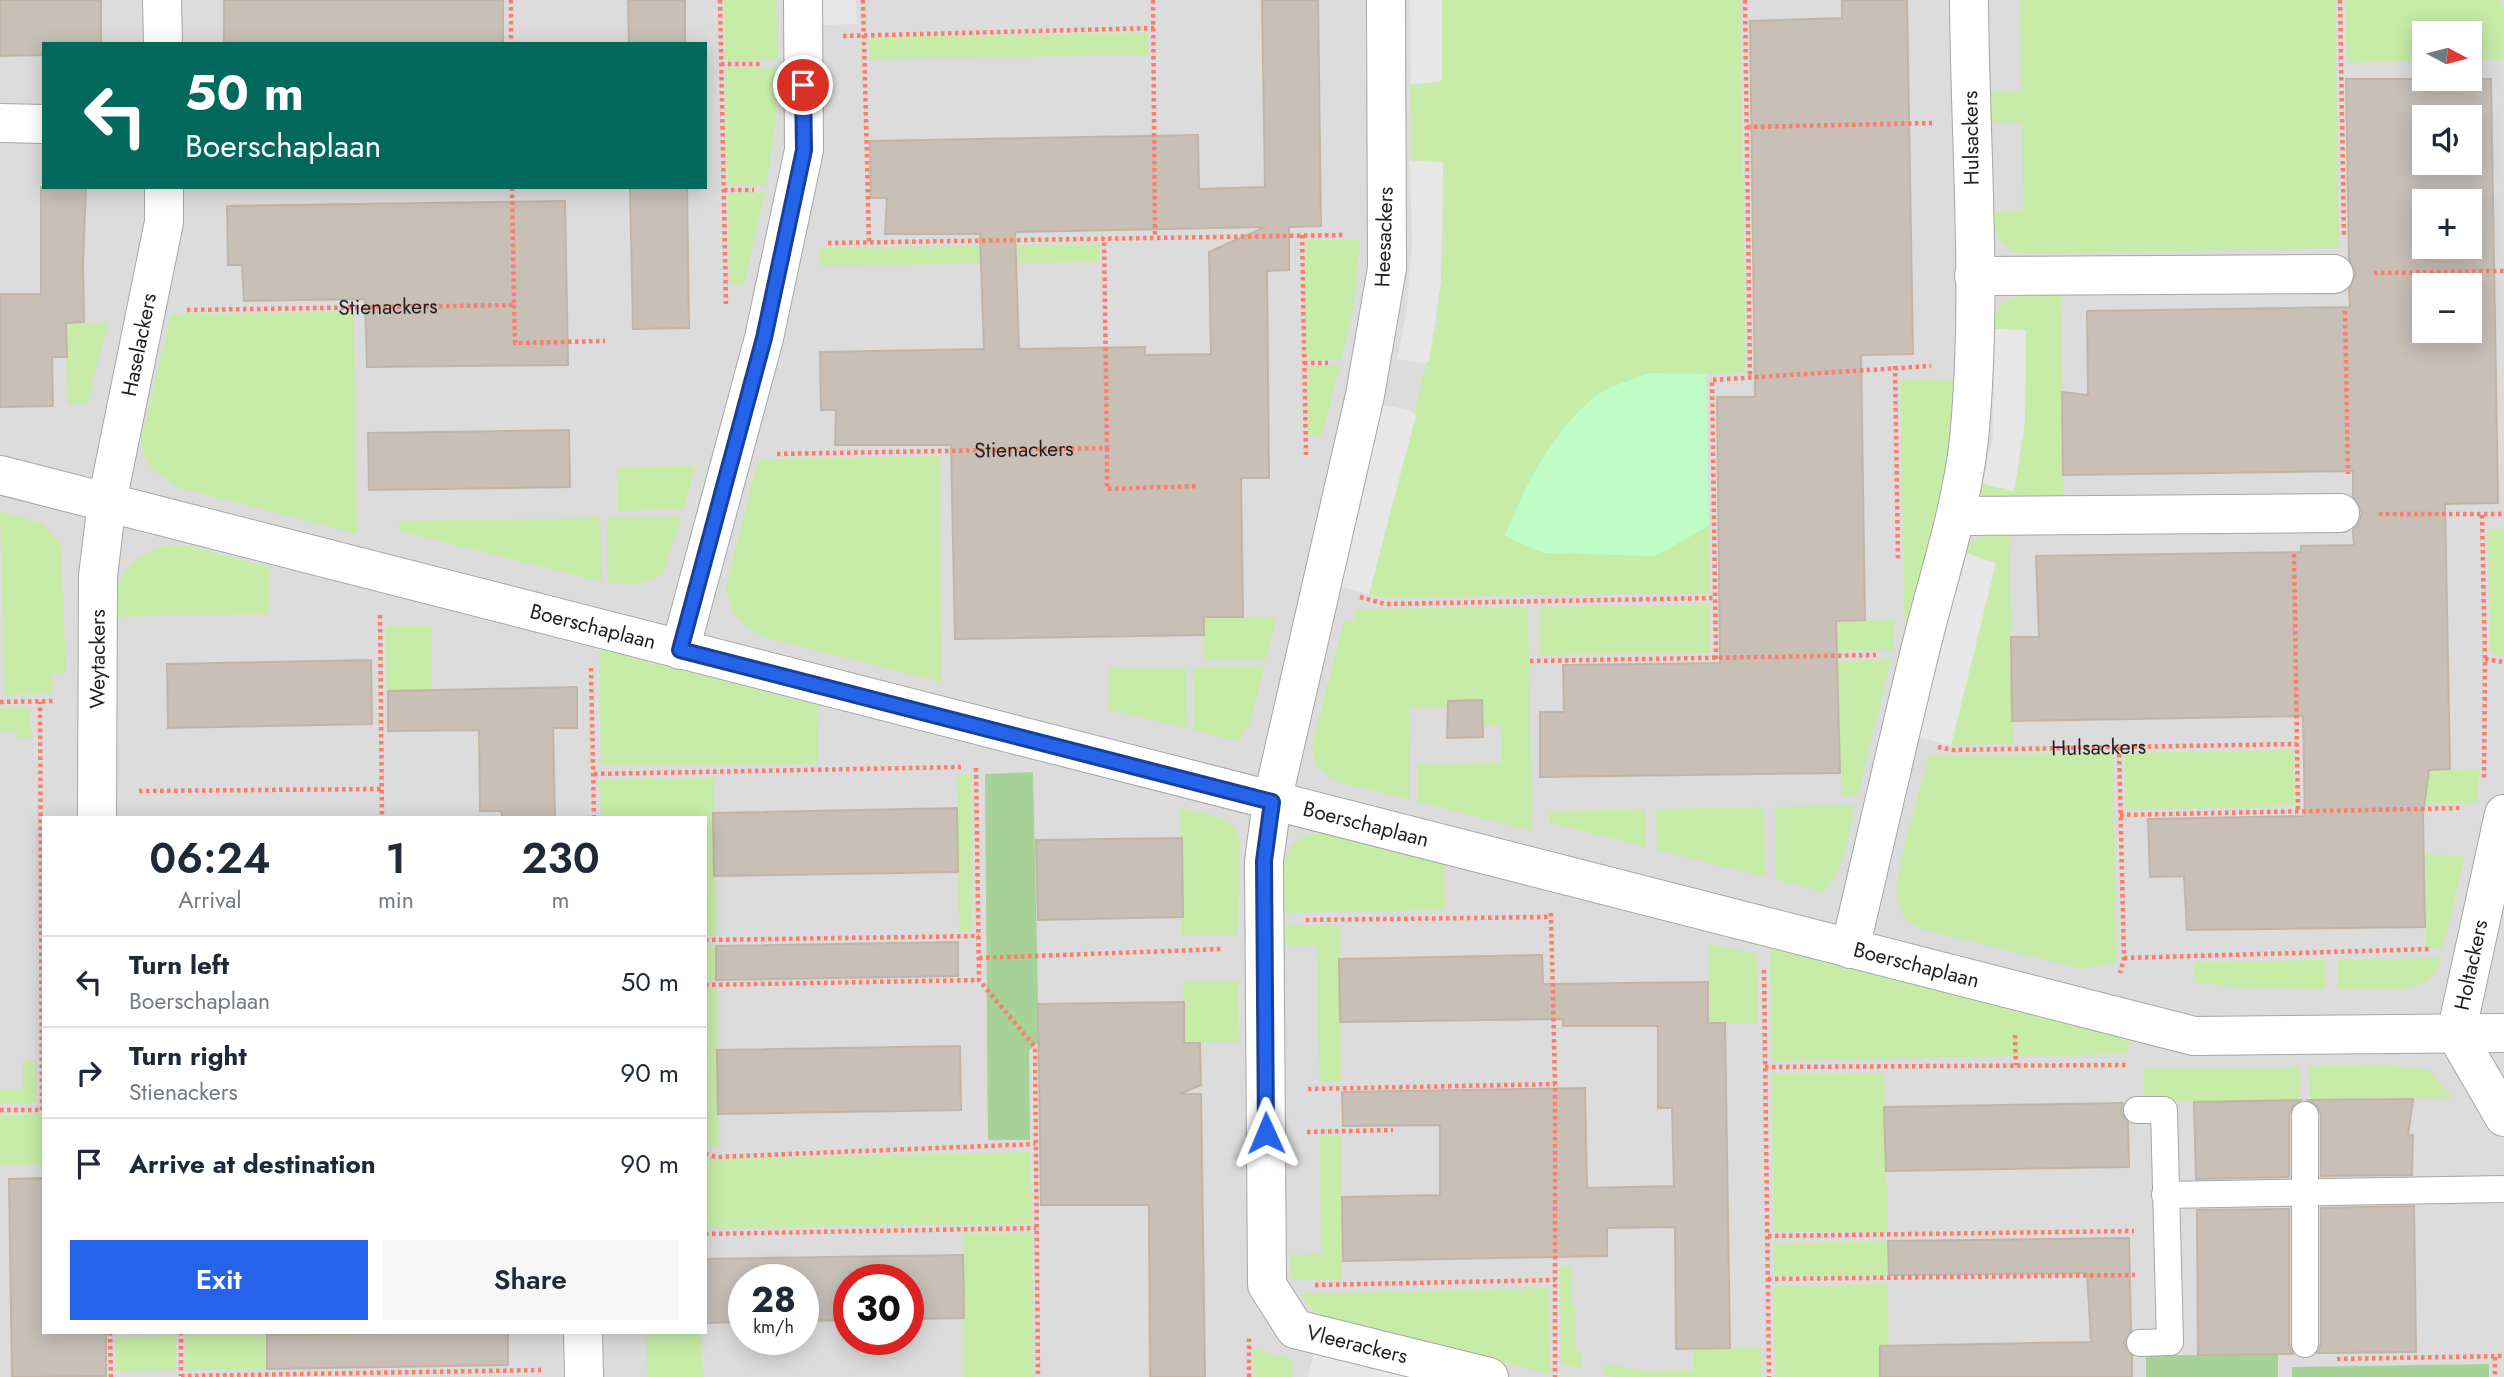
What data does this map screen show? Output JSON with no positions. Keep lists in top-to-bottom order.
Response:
{
  "streets": {
    "street": [
      "Hulsackers",
      "Heesackers",
      "Haselackers",
      "Boerschaplaan",
      "Weytackers",
      "Holtackers",
      "Vleerackers"
    ],
    "path": ["Stienackers"]
  },
  "crossings": [
    ["Hulsackers", "Boerschaplaan"],
    ["Heesackers", "Boerschaplaan"],
    ["Stienackers", "Haselackers"],
    ["Haselackers", "Boerschaplaan"],
    ["Haselackers", "Weytackers"],
    ["Boerschaplaan", "Weytackers"],
    ["Boerschaplaan", "Holtackers"]
  ],
  "north": "right",
  "page": {
    "map_buttons": ["+", "−"],
    "turn": ["50 m", "Boerschaplaan"],
    "eta": [
      "06:24",
      "Arrival",
      "1",
      "min",
      "230",
      "m"
    ],
    "list": [
      {
        "name": "Turn left",
        "note": "Boerschaplaan",
        "value": "50 m"
      },
      {
        "name": "Turn right",
        "note": "Stienackers",
        "value": "90 m"
      },
      {
        "name": "Arrive at destination",
        "value": "90 m"
      }
    ],
    "buttons": ["Exit", "Share"],
    "speed": "28 km/h",
    "limit": "30"
  }
}
